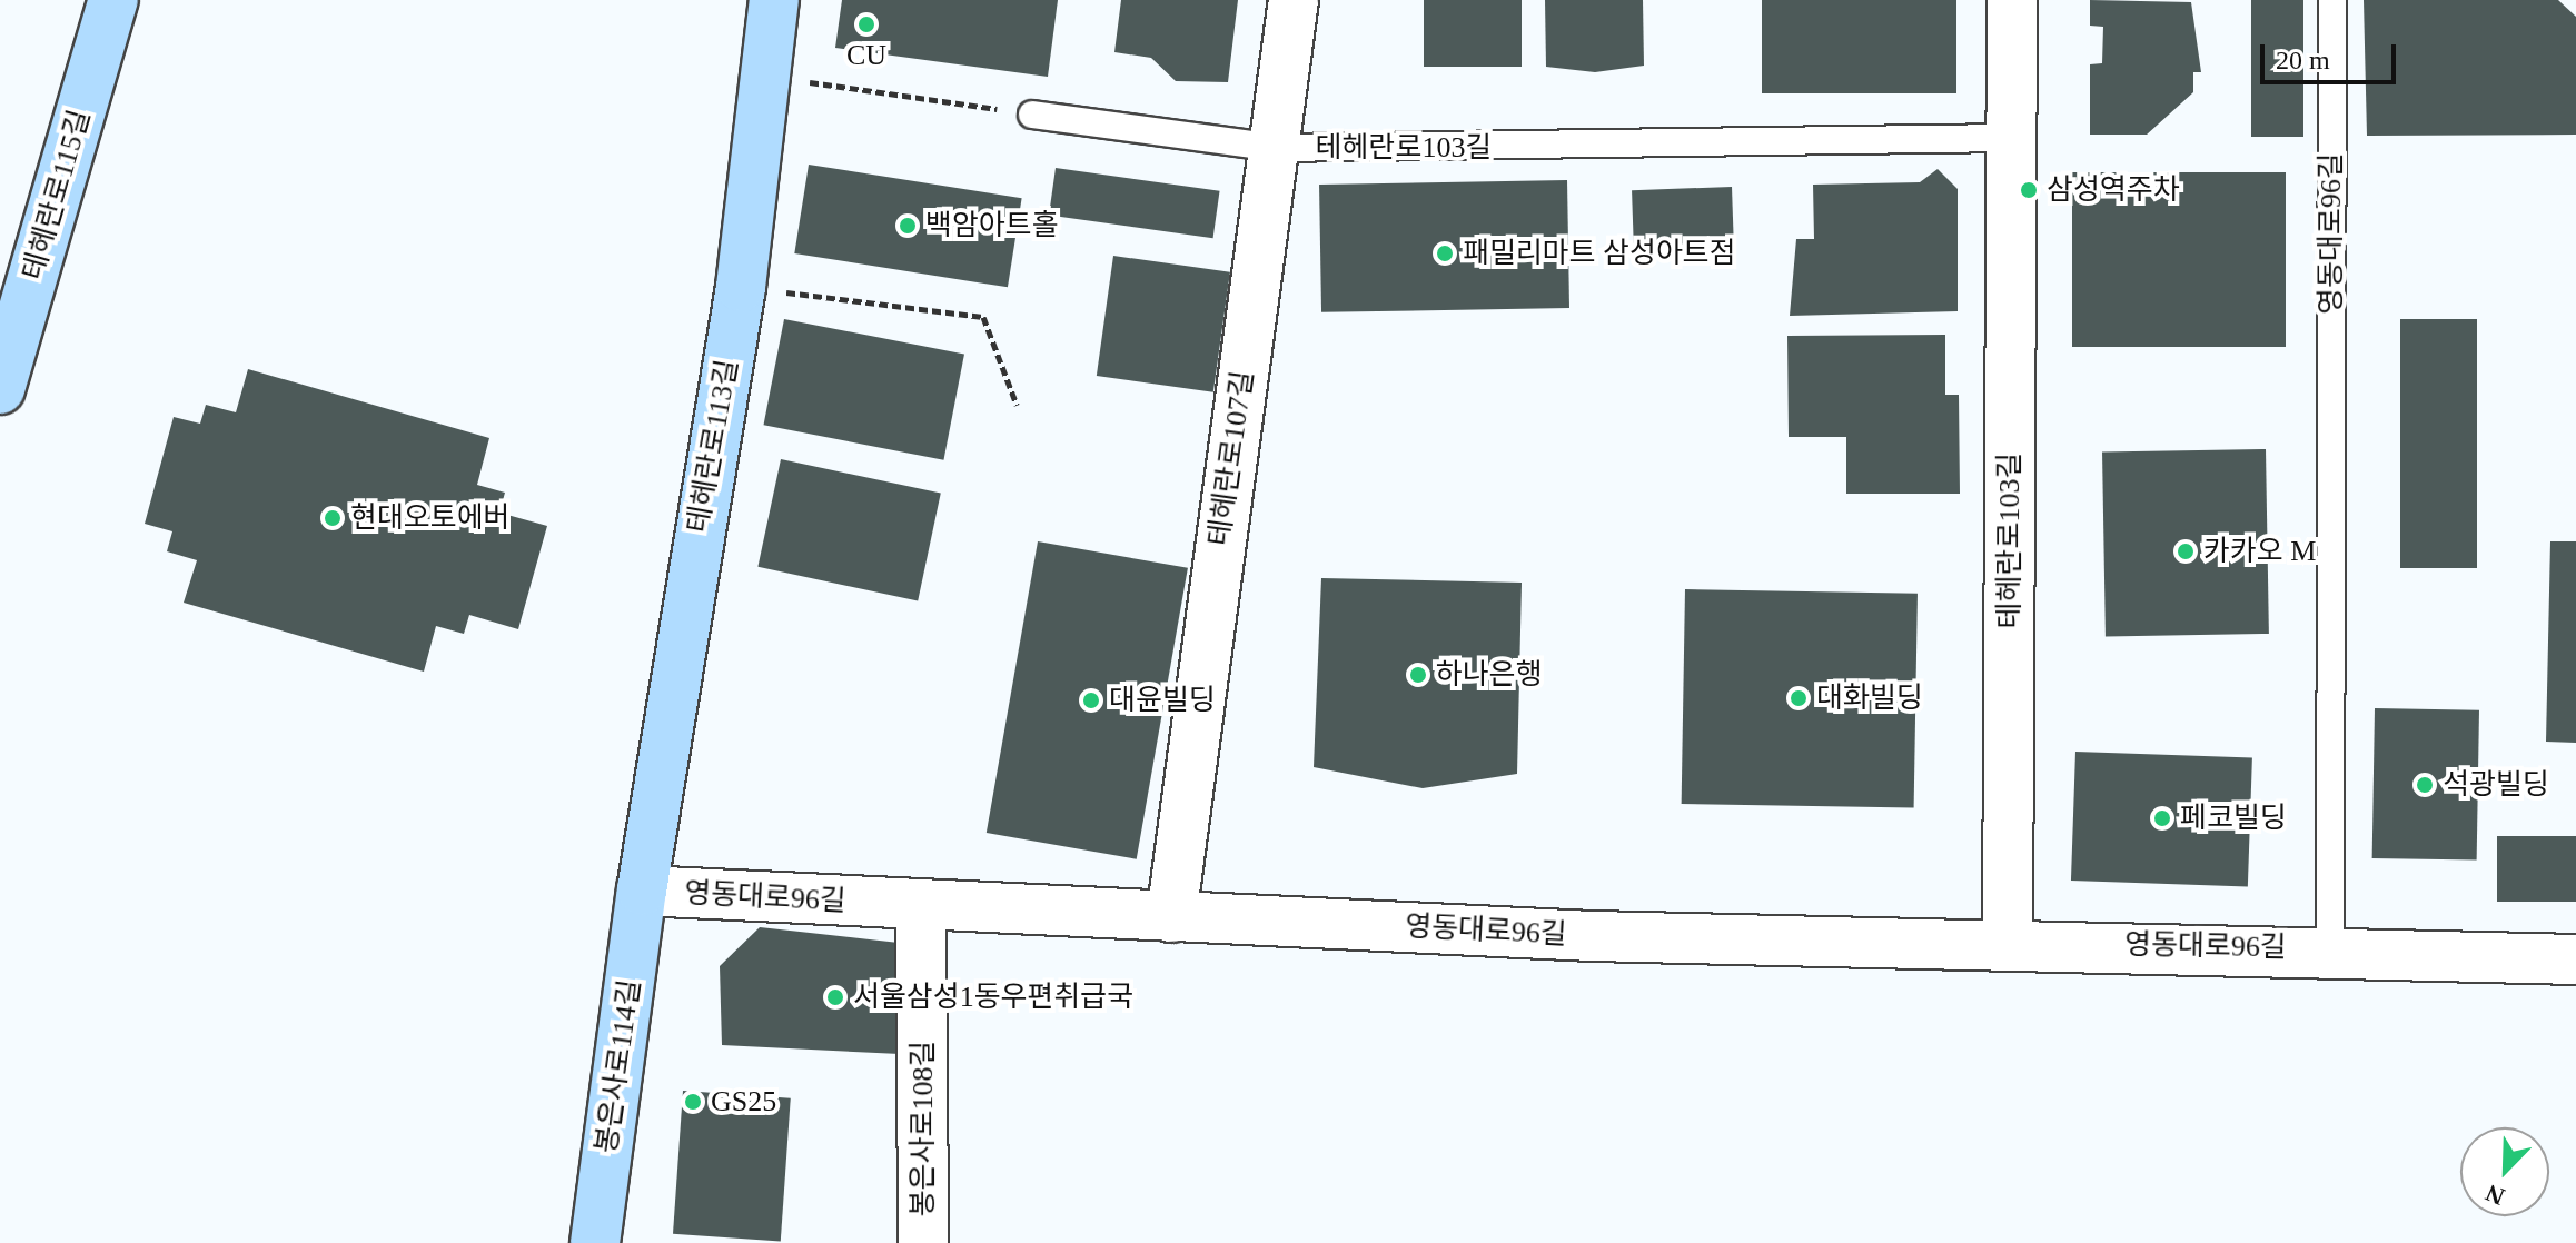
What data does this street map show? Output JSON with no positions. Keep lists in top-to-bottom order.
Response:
{
  "streets": {
    "street": [
      "테헤란로103길",
      "테헤란로115길",
      "영동대로96길",
      "테헤란로113길",
      "테헤란로107길",
      "봉은사로114길",
      "봉은사로108길"
    ]
  },
  "crossings": [
    ["테헤란로103길", "영동대로96길"],
    ["테헤란로103길", "테헤란로107길"],
    ["영동대로96길", "테헤란로113길"],
    ["영동대로96길", "테헤란로107길"],
    ["영동대로96길", "봉은사로114길"],
    ["영동대로96길", "봉은사로108길"],
    ["테헤란로113길", "봉은사로114길"]
  ],
  "places": [
    "CU",
    "삼성역주차",
    "백암아트홀",
    "패밀리마트 삼성아트점",
    "현대오토에버",
    "카카오 M",
    "하나은행",
    "대화빌딩",
    "대윤빌딩",
    "석광빌딩",
    "페코빌딩",
    "서울삼성1동우편취급국",
    "GS25"
  ],
  "scale_bar": "20 m",
  "north": "bottom left"
}
